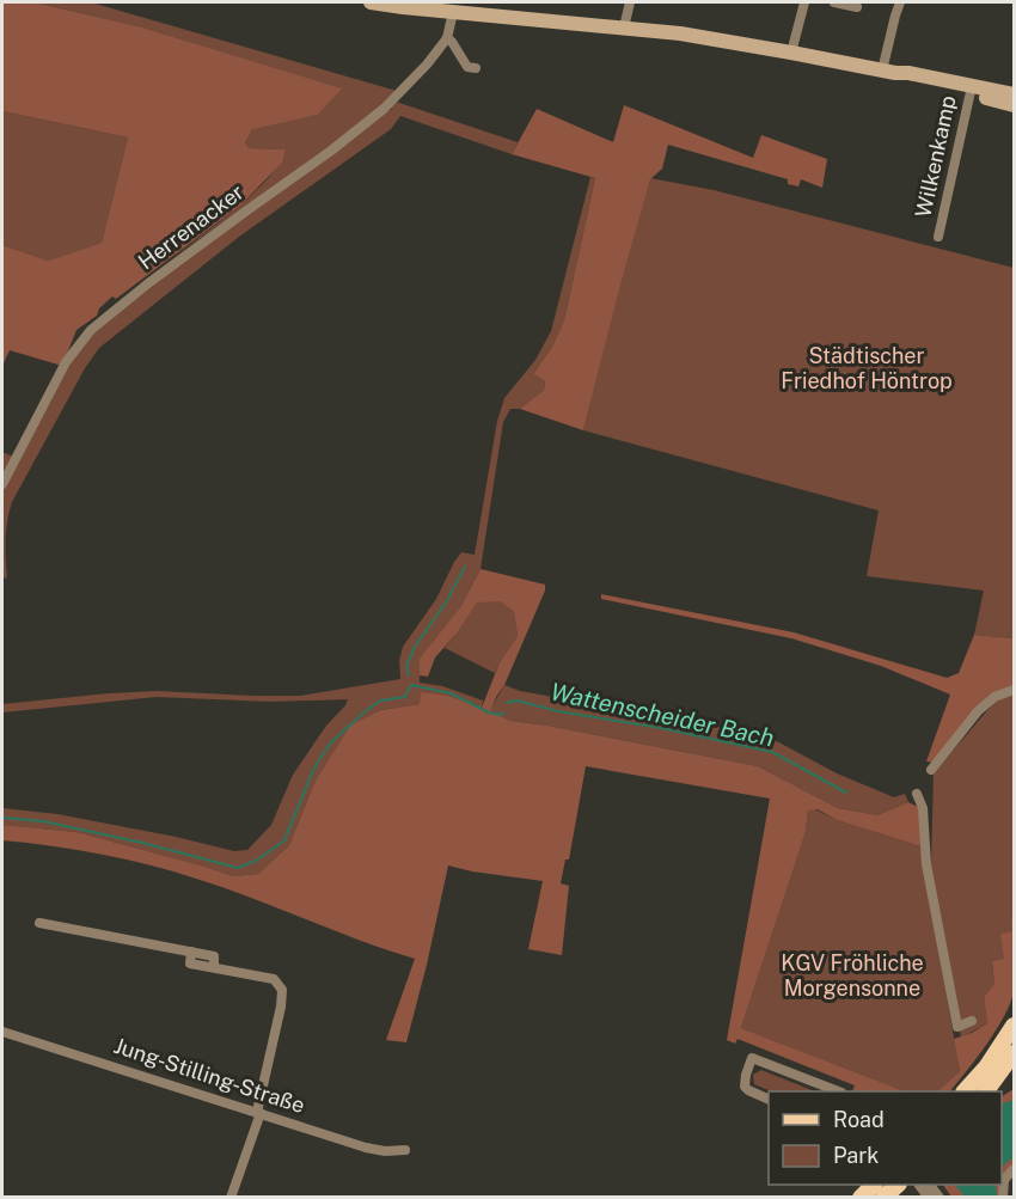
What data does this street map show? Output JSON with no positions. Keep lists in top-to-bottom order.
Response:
{
  "streets": {
    "street": ["Wilkenkamp", "Herrenacker", "Jung-Stilling-Straße"]
  },
  "water": ["Wattenscheider Bach"],
  "parks": ["Städtischer Friedhof Höntrop", "KGV Fröhliche Morgensonne"],
  "legend": ["Road", "Park"]
}
